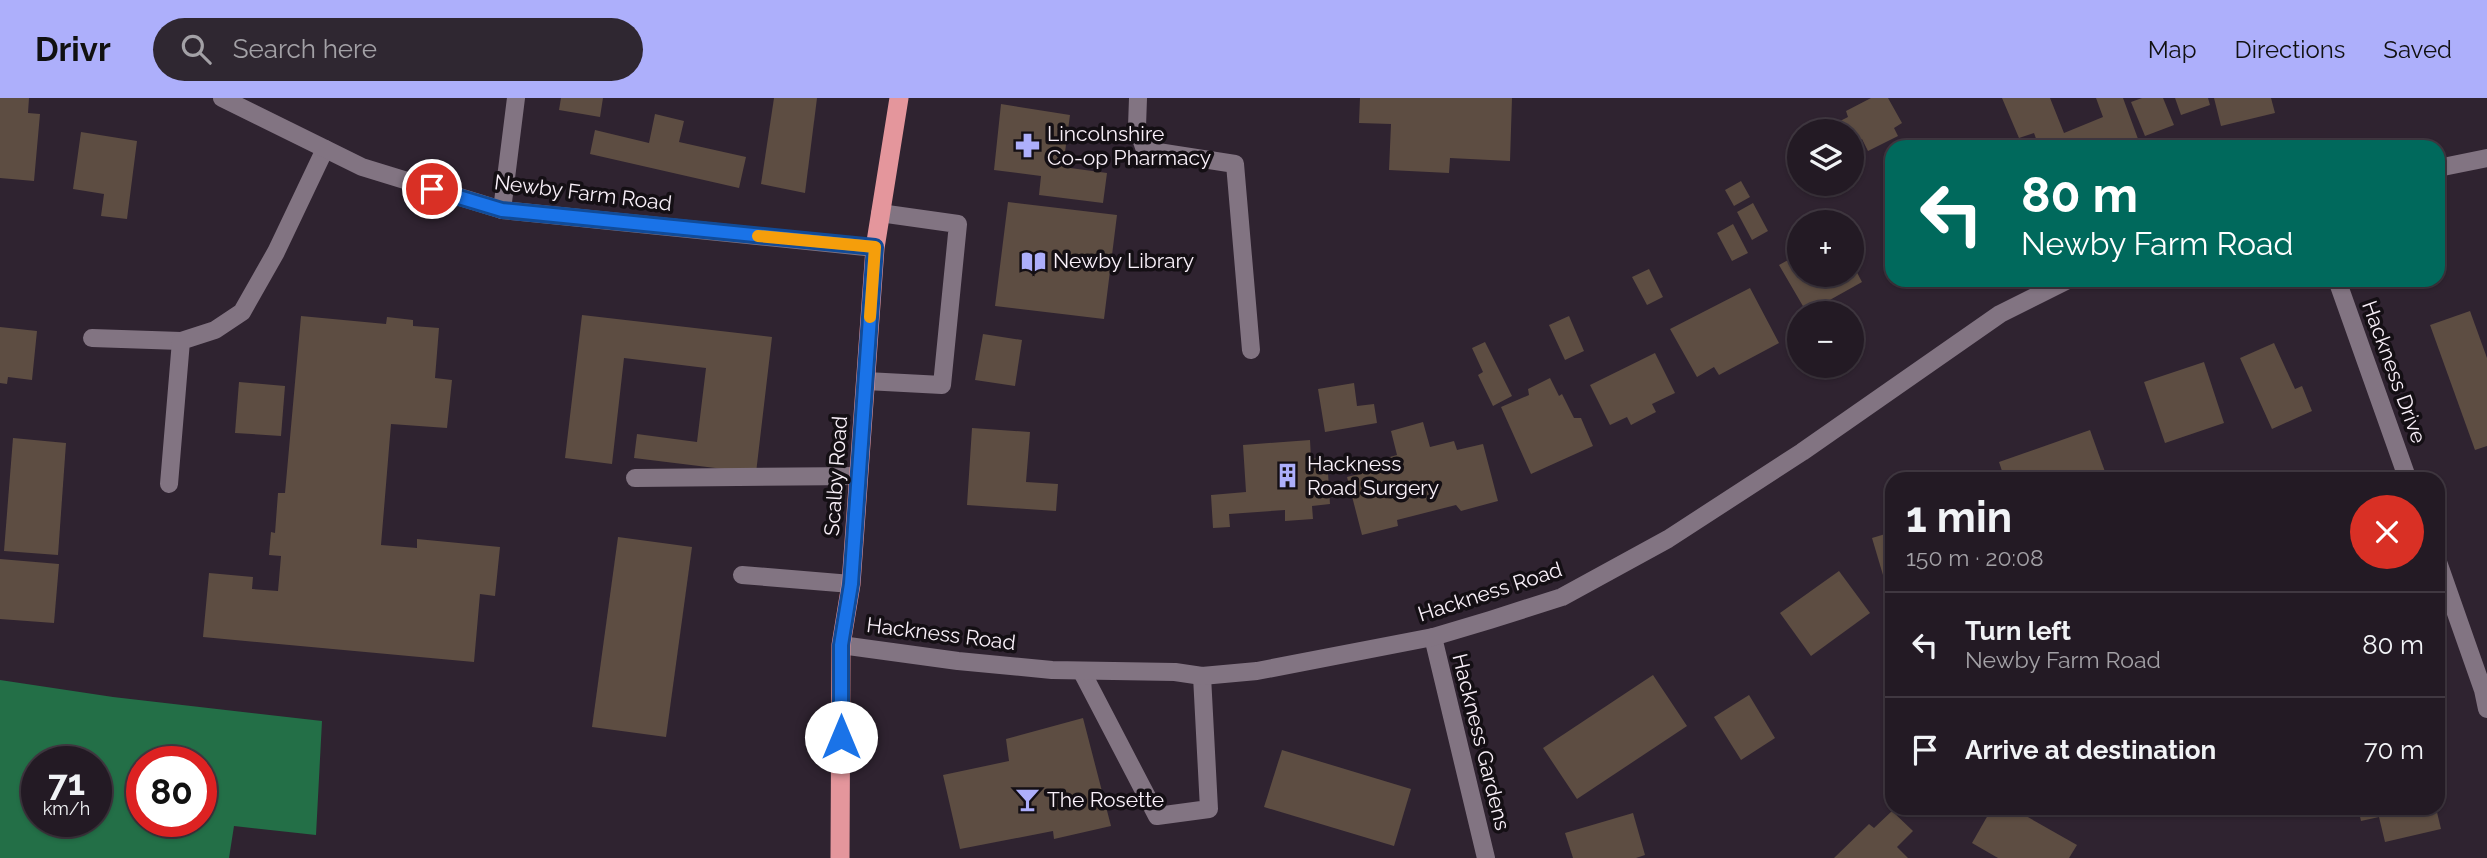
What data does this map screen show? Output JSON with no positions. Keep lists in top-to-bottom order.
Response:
{
  "streets": {
    "highway": ["Scalby Road"],
    "street": [
      "Newby Farm Road",
      "Hackness Drive",
      "Hackness Road",
      "Hackness Gardens"
    ]
  },
  "crossings": [
    ["Newby Farm Road", "Scalby Road"],
    ["Scalby Road", "Hackness Road"],
    ["Hackness Road", "Hackness Gardens"]
  ],
  "places": {
    "pharmacy": ["Lincolnshire Co-op Pharmacy"],
    "library": ["Newby Library"],
    "building": ["Hackness Road Surgery"],
    "bar": ["The Rosette"]
  },
  "page": {
    "header": "Drivr",
    "search": "Search here",
    "nav": ["Map", "Directions", "Saved"],
    "map_buttons": ["+", "−"],
    "turn": ["80 m", "Newby Farm Road"],
    "heading": ["1 min", "150 m · 20:08"],
    "list": [
      {
        "name": "Turn left",
        "note": "Newby Farm Road",
        "value": "80 m"
      },
      {
        "name": "Arrive at destination",
        "value": "70 m"
      }
    ],
    "speed": "71 km/h",
    "limit": "80"
  }
}
